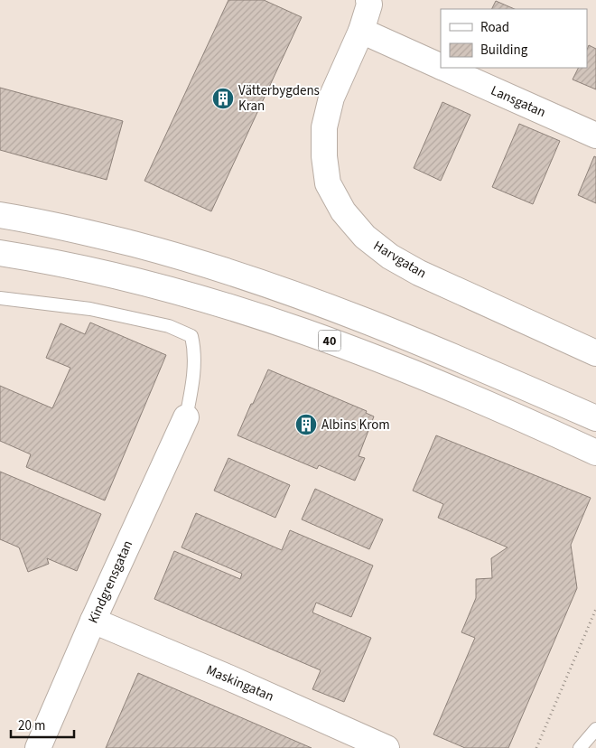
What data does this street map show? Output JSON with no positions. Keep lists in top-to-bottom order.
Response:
{
  "streets": {
    "main road": [
      "Lansgatan",
      "Harvgatan",
      "40",
      "Kindgrensgatan",
      "Maskingatan"
    ]
  },
  "crossings": [
    ["Lansgatan", "Harvgatan"],
    ["Kindgrensgatan", "Maskingatan"]
  ],
  "places": {
    "building": ["Vätterbygdens Kran", "Albins Krom"]
  },
  "legend": ["Road", "Building"],
  "scale_bar": "20 m"
}
